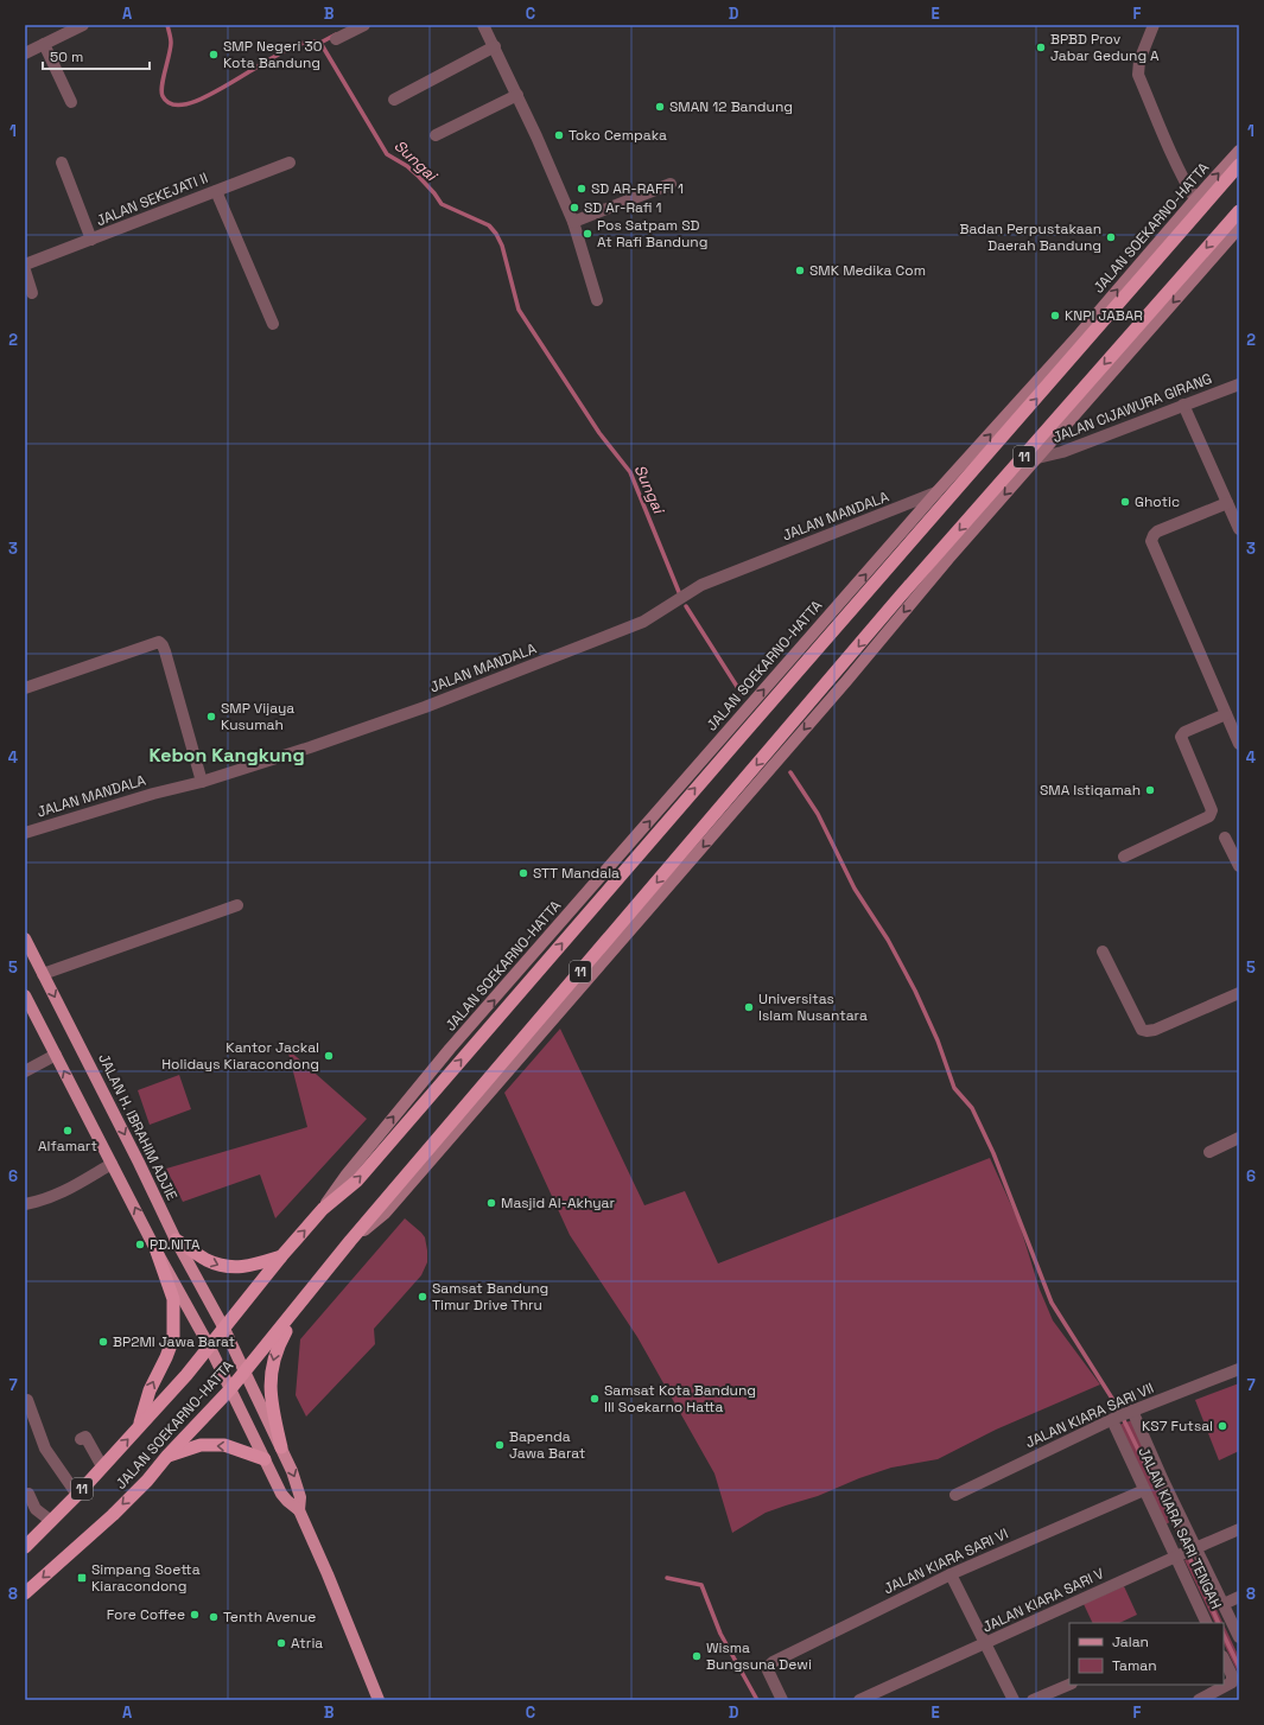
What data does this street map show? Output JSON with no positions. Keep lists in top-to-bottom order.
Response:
{
  "streets": {
    "highway": ["JALAN SOEKARNO-HATTA", "11"],
    "main road": ["JALAN H. IBRAHIM ADJIE"],
    "street": [
      "JALAN SEKEJATI II",
      "JALAN CIJAWURA GIRANG",
      "JALAN MANDALA",
      "JALAN KIARA SARI VII",
      "JALAN KIARA SARI TENGAH",
      "JALAN KIARA SARI VI",
      "JALAN KIARA SARI V"
    ]
  },
  "crossings": [
    ["JALAN SOEKARNO-HATTA", "JALAN CIJAWURA GIRANG"],
    ["JALAN SOEKARNO-HATTA", "JALAN MANDALA"],
    ["JALAN SOEKARNO-HATTA", "JALAN H. IBRAHIM ADJIE"],
    ["JALAN KIARA SARI VII", "JALAN KIARA SARI TENGAH"],
    ["JALAN KIARA SARI TENGAH", "JALAN KIARA SARI VI"],
    ["JALAN KIARA SARI TENGAH", "JALAN KIARA SARI V"]
  ],
  "districts": ["Kebon Kangkung"],
  "water": ["Sungai"],
  "places": {
    "other": [
      "BPBD Prov Jabar Gedung A",
      "SMP Negeri 30 Kota Bandung",
      "SMAN 12 Bandung",
      "Toko Cempaka",
      "SD AR-RAFFI 1",
      "SD Ar-Rafi 1",
      "Pos Satpam SD At Rafi Bandung",
      "Badan Perpustakaan Daerah Bandung",
      "SMK Medika Com",
      "KNPI JABAR",
      "Ghotic",
      "SMP Vijaya Kusumah",
      "SMA Istiqamah",
      "STT Mandala",
      "Universitas Islam Nusantara",
      "Kantor Jackal Holidays Kiaracondong",
      "Alfamart",
      "Masjid Al-Akhyar",
      "PD.NITA",
      "Samsat Bandung Timur Drive Thru",
      "BP2MI Jawa Barat",
      "Samsat Kota Bandung III Soekarno Hatta",
      "KS7 Futsal",
      "Bapenda Jawa Barat",
      "Fore Coffee",
      "Tenth Avenue",
      "Atria",
      "Wisma Bungsuna Dewi"
    ],
    "transit": ["Simpang Soetta Kiaracondong"]
  },
  "legend": ["Jalan", "Taman"],
  "scale_bar": "50 m",
  "grid": {
    "columns": [
      "A",
      "B",
      "C",
      "D",
      "E",
      "F"
    ],
    "rows": [
      "1",
      "2",
      "3",
      "4",
      "5",
      "6",
      "7",
      "8"
    ]
  }
}
